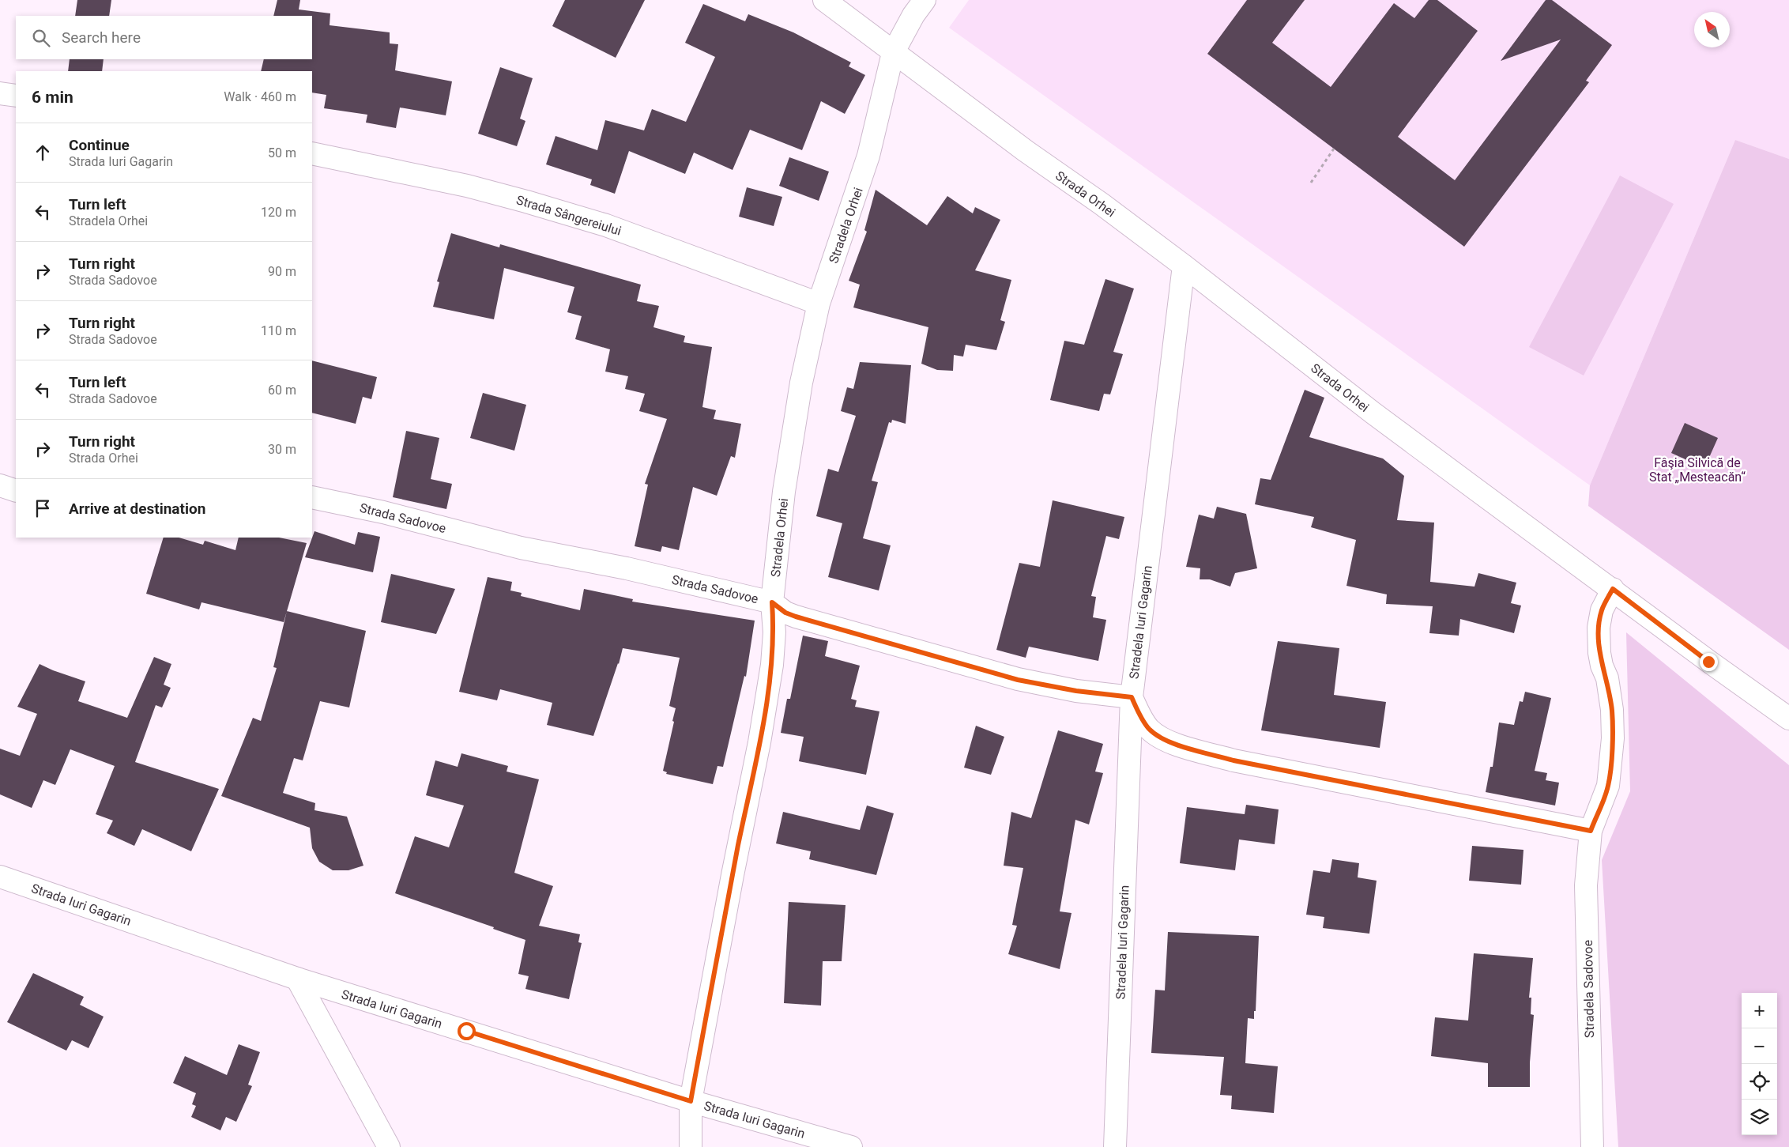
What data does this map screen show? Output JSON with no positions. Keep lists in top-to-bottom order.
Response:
{
  "streets": {
    "street": [
      "Strada Orhei",
      "Strada Sângereiului",
      "Stradela Orhei",
      "Strada Sadovoe",
      "Stradela Iuri Gagarin",
      "Strada Iuri Gagarin",
      "Stradela Sadovoe"
    ]
  },
  "crossings": [
    ["Strada Orhei", "Stradela Orhei"],
    ["Strada Orhei", "Stradela Iuri Gagarin"],
    ["Strada Sângereiului", "Stradela Orhei"],
    ["Stradela Orhei", "Strada Sadovoe"],
    ["Stradela Orhei", "Strada Iuri Gagarin"],
    ["Strada Sadovoe", "Stradela Iuri Gagarin"]
  ],
  "parks": ["Fâşia Silvică de Stat „Mesteacăn“"],
  "north": "top left",
  "page": {
    "search": "Search here",
    "heading": ["6 min", "Walk · 460 m"],
    "list": [
      ["Continue", "Strada Iuri Gagarin", "50 m"],
      ["Turn left", "Stradela Orhei", "120 m"],
      ["Turn right", "Strada Sadovoe", "90 m"],
      ["Turn right", "Strada Sadovoe", "110 m"],
      ["Turn left", "Strada Sadovoe", "60 m"],
      ["Turn right", "Strada Orhei", "30 m"],
      "Arrive at destination"
    ],
    "map_buttons": ["+", "−"]
  }
}
